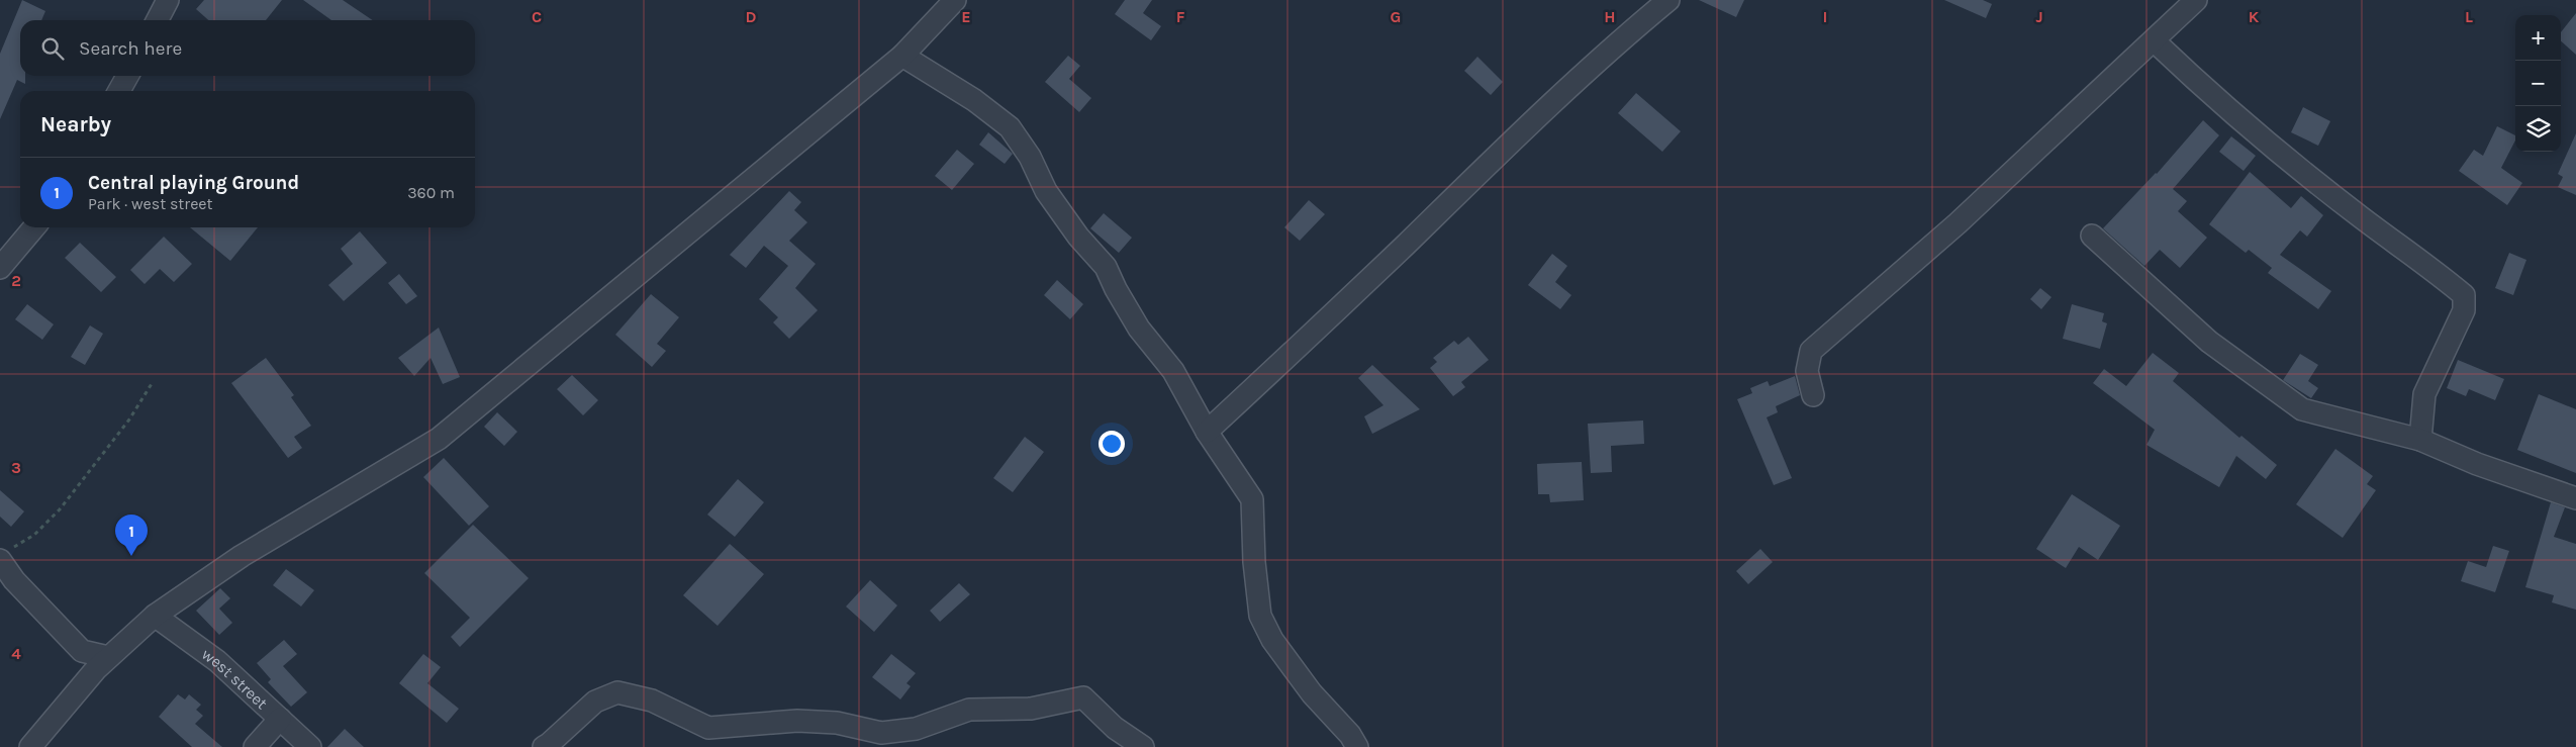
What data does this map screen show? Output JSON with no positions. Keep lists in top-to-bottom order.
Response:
{
  "streets": {
    "street": ["west street"]
  },
  "page": {
    "map_buttons": ["+", "−"],
    "search": "Search here",
    "heading": "Nearby",
    "list": [
      {
        "mark": "1",
        "name": "Central playing Ground",
        "note": "Park · west street",
        "value": "360 m"
      }
    ],
    "pins": "1"
  },
  "grid": {
    "columns": [
      "C",
      "D",
      "E",
      "F",
      "G",
      "H",
      "I",
      "J",
      "K",
      "L"
    ],
    "rows": ["2", "3", "4"]
  }
}
